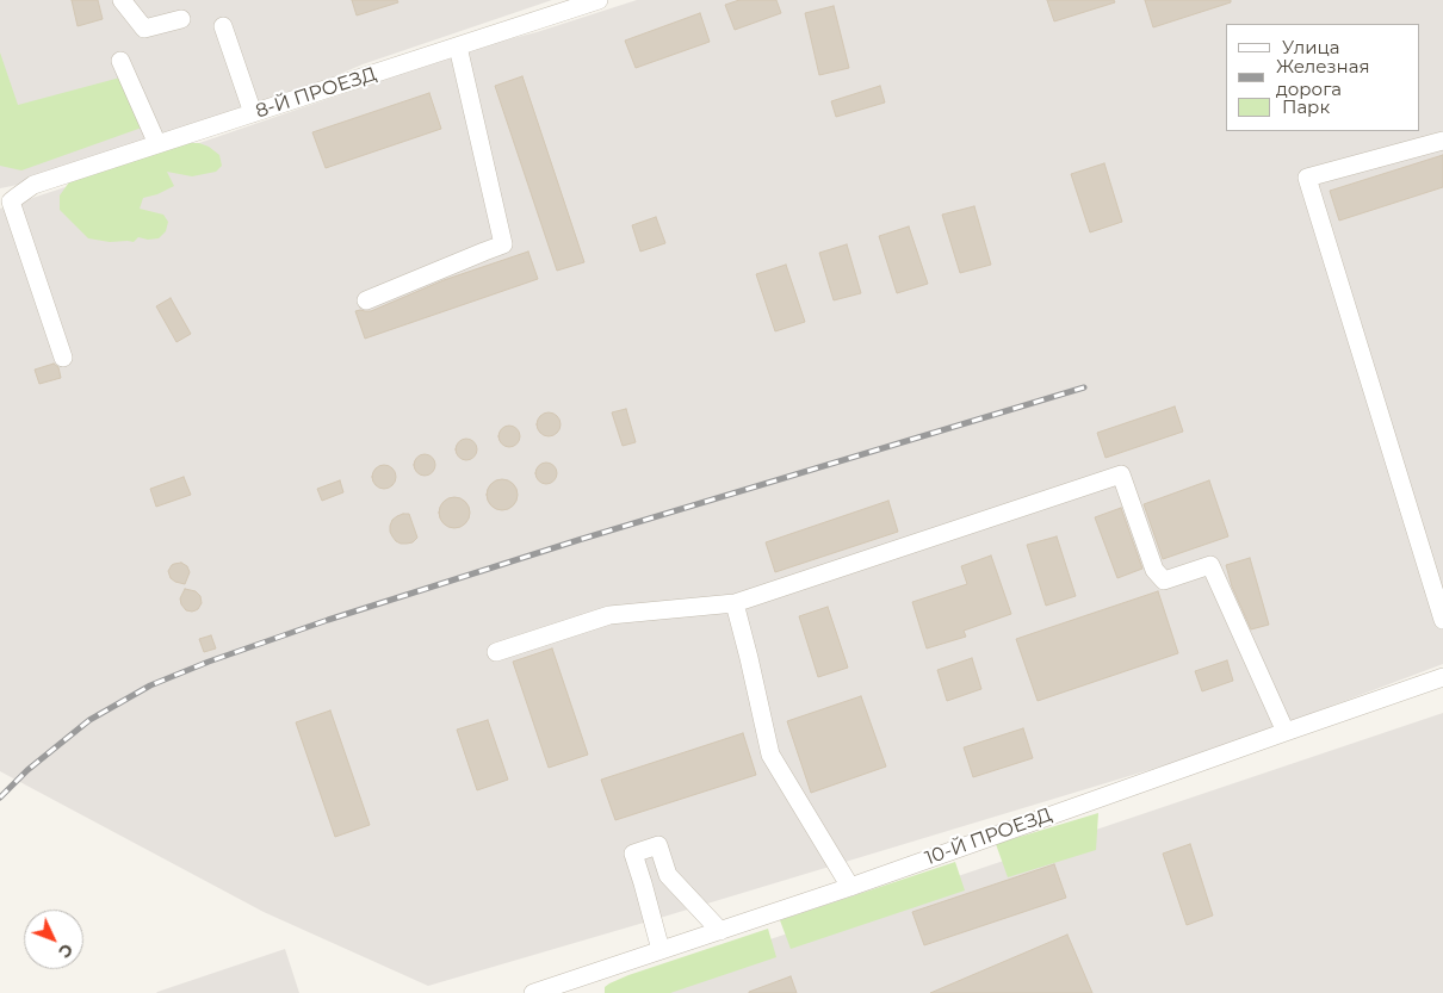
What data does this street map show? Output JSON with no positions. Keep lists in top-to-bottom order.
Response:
{
  "streets": {
    "street": ["8-Й ПРОЕЗД", "10-Й ПРОЕЗД"]
  },
  "legend": ["Улица", "Железная дорога", "Парк"],
  "north": "bottom right"
}
